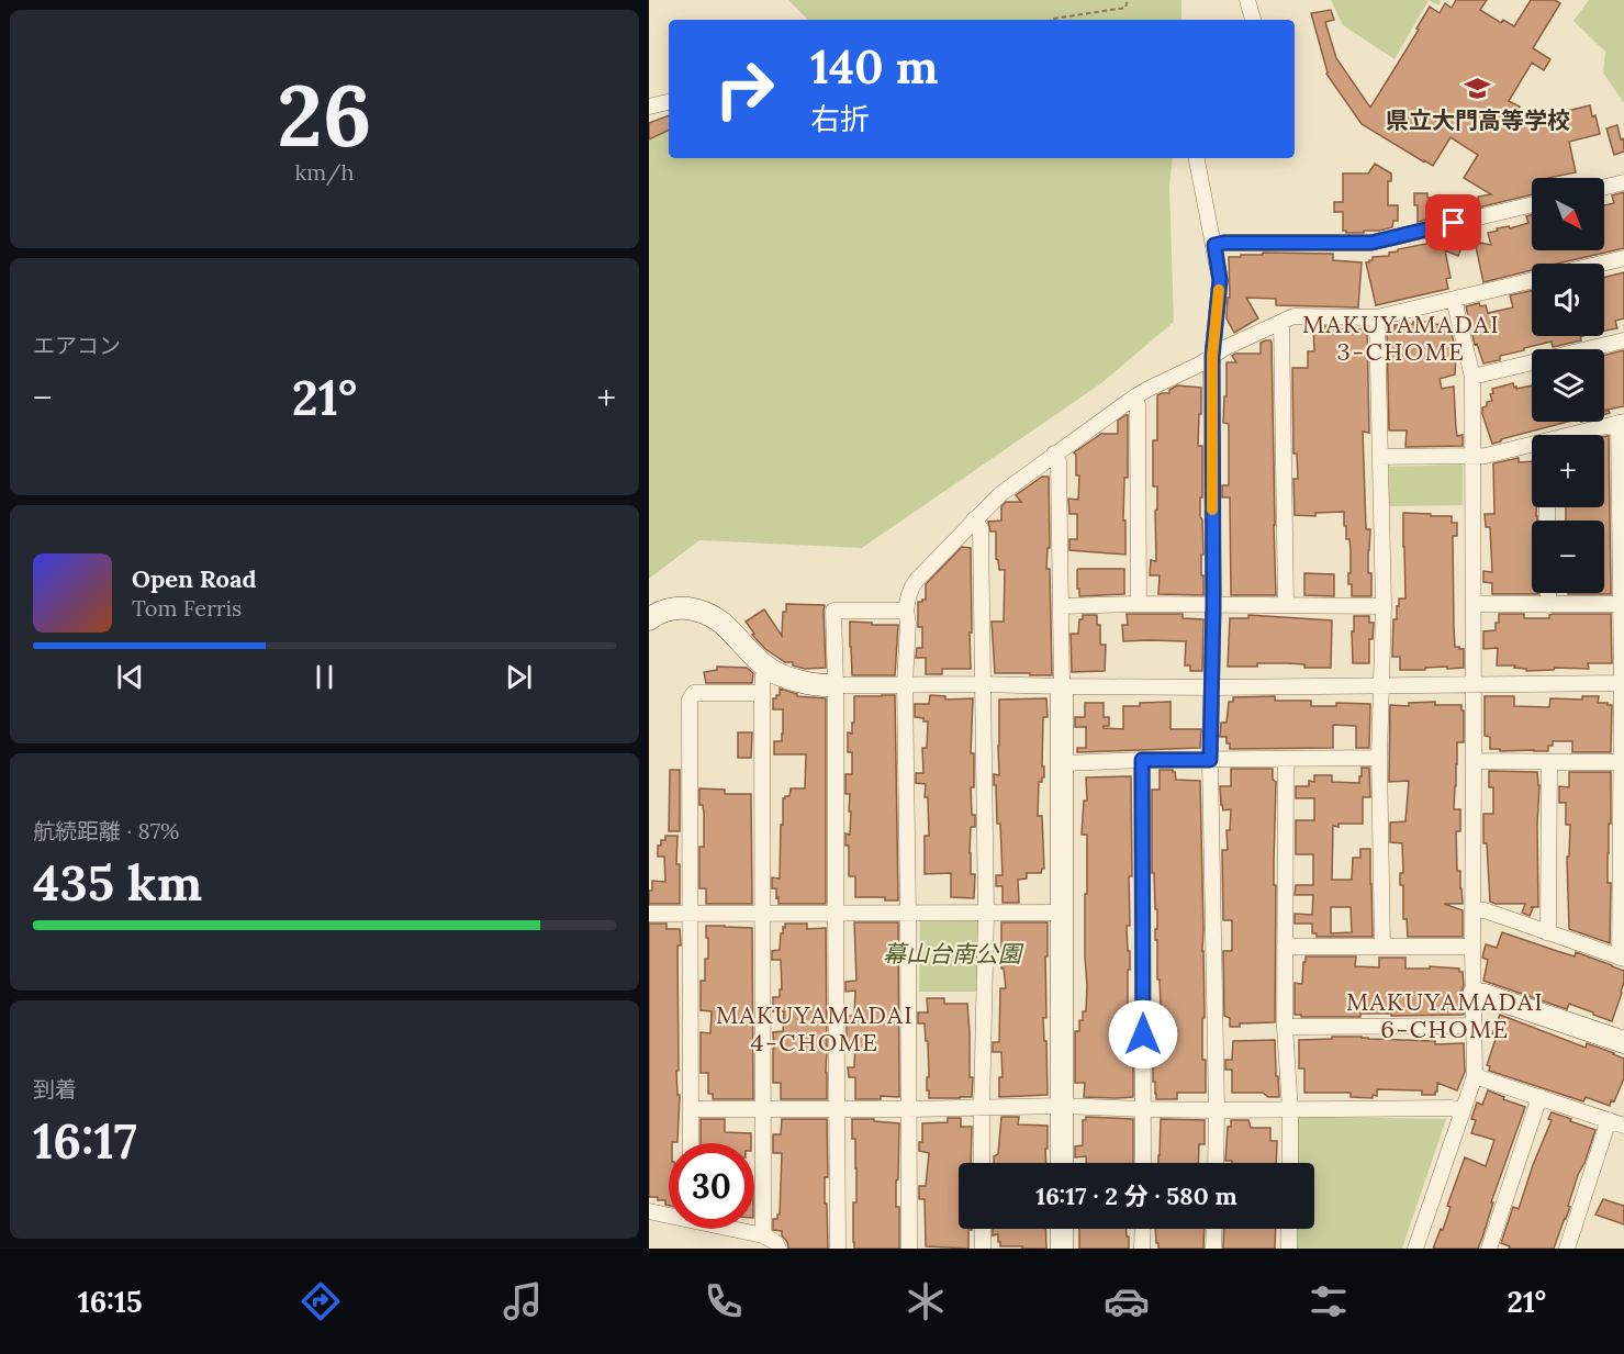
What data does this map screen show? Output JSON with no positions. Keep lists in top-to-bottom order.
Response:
{
  "districts": ["MAKUYAMADAI 3-CHOME", "MAKUYAMADAI 6-CHOME", "MAKUYAMADAI 4-CHOME"],
  "parks": ["幕山台南公園"],
  "places": {
    "school or university": ["県立大門高等学校"]
  },
  "north": "bottom right",
  "page": {
    "tile": [
      ["26", "km/h"],
      "エアコン",
      ["航続距離 · 87%", "435 km"],
      ["到着", "16:17"]
    ],
    "turn": ["140 m", "右折"],
    "map_buttons": ["+", "−"],
    "heat": ["−", "21°", "+"],
    "song": ["Open Road", "Tom Ferris"],
    "limit": "30",
    "trip": "16:17 · 2 分 · 580 m",
    "tabs": ["16:15", "21°"]
  }
}
